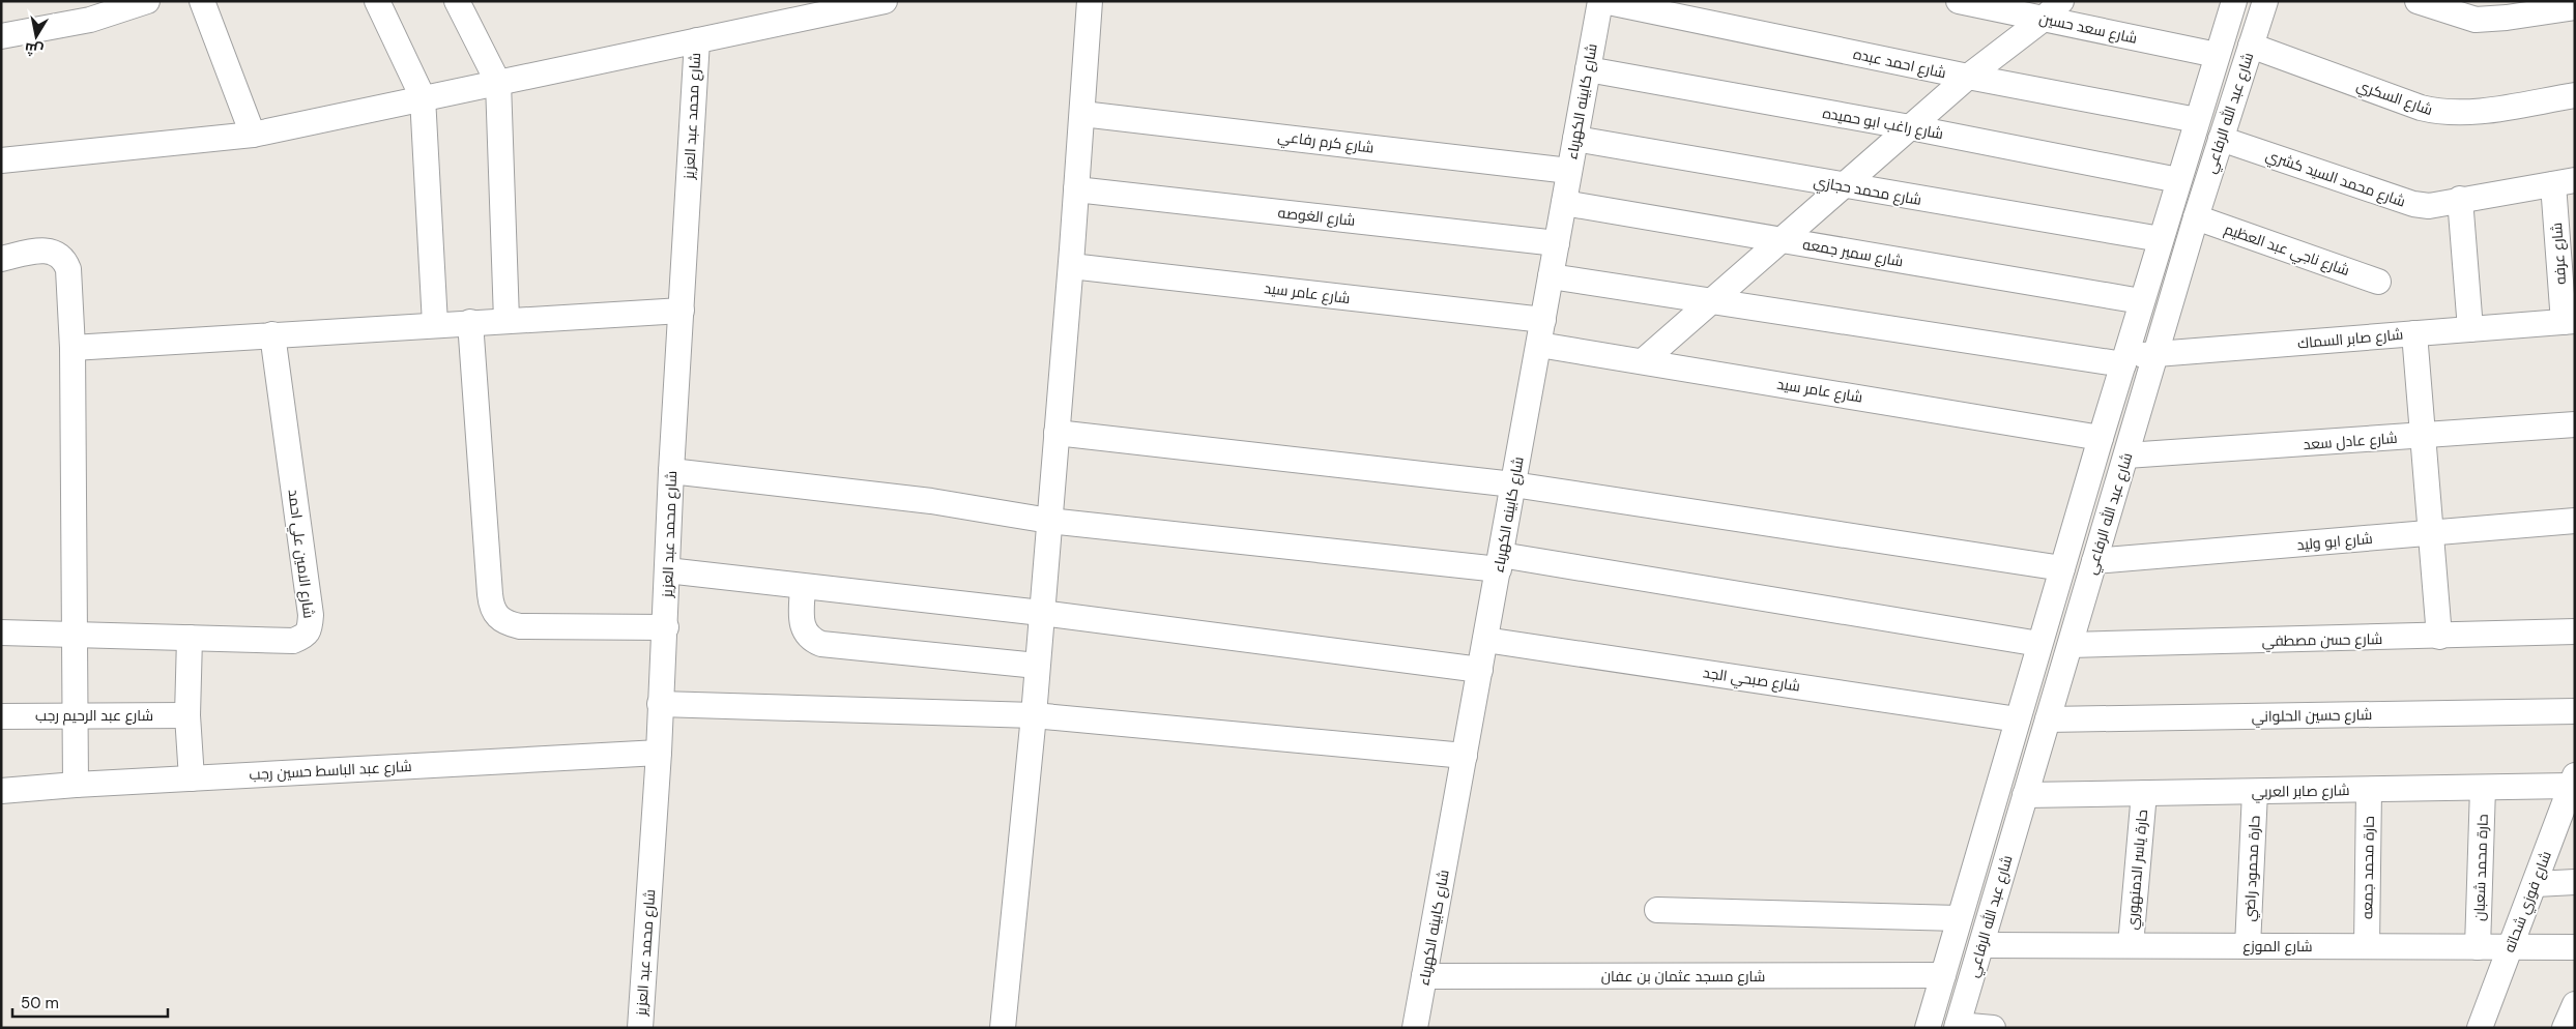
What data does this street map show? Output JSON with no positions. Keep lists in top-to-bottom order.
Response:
{
  "streets": {
    "street": [
      "شارع سعد حسين",
      "شارع احمد عبده",
      "شارع السكري",
      "شارع كابينه الكهرباء",
      "شارع عبد الله الرفاعي",
      "شارع محمد عبد العزيز",
      "شارع راغب ابو حميده",
      "شارع كرم رفاعي",
      "شارع محمد السيد كشري",
      "شارع محمد حجازي",
      "شارع الغوصه",
      "شارع ناجي عبد العظيم",
      "شارع سمير جمعه",
      "شارع عرفه",
      "شارع عامر سيد",
      "شارع صابر السماك",
      "شارع عادل سعد",
      "شارع ابو وليد",
      "شارع الامين علي احمد",
      "شارع حسن مصطفي",
      "شارع صبحي الجد",
      "شارع عبد الرحيم رجب",
      "شارع حسين الحلواني",
      "شارع عبد الباسط حسين رجب",
      "شارع صابر العربي",
      "حارة محمد جمعه",
      "حارة محمد شعبان",
      "حارة محمود راضي",
      "حارة ياسر الدمنهوري",
      "شارع فوزي شحاته",
      "شارع الموزع",
      "شارع مسجد عثمان بن عفان"
    ]
  },
  "crossings": [
    ["شارع سعد حسين", "شارع عبد الله الرفاعي"],
    ["شارع احمد عبده", "شارع كابينه الكهرباء"],
    ["شارع احمد عبده", "شارع عبد الله الرفاعي"],
    ["شارع السكري", "شارع عبد الله الرفاعي"],
    ["شارع كابينه الكهرباء", "شارع راغب ابو حميده"],
    ["شارع كابينه الكهرباء", "شارع كرم رفاعي"],
    ["شارع كابينه الكهرباء", "شارع محمد حجازي"],
    ["شارع كابينه الكهرباء", "شارع الغوصه"],
    ["شارع كابينه الكهرباء", "شارع سمير جمعه"],
    ["شارع كابينه الكهرباء", "شارع عامر سيد"],
    ["شارع كابينه الكهرباء", "شارع صابر السماك"],
    ["شارع كابينه الكهرباء", "شارع صبحي الجد"],
    ["شارع كابينه الكهرباء", "شارع مسجد عثمان بن عفان"],
    ["شارع عبد الله الرفاعي", "شارع راغب ابو حميده"],
    ["شارع عبد الله الرفاعي", "شارع محمد السيد كشري"],
    ["شارع عبد الله الرفاعي", "شارع محمد حجازي"],
    ["شارع عبد الله الرفاعي", "شارع ناجي عبد العظيم"],
    ["شارع عبد الله الرفاعي", "شارع سمير جمعه"],
    ["شارع عبد الله الرفاعي", "شارع عامر سيد"],
    ["شارع عبد الله الرفاعي", "شارع صابر السماك"],
    ["شارع عبد الله الرفاعي", "شارع عادل سعد"],
    ["شارع عبد الله الرفاعي", "شارع ابو وليد"],
    ["شارع عبد الله الرفاعي", "شارع حسن مصطفي"],
    ["شارع عبد الله الرفاعي", "شارع صبحي الجد"],
    ["شارع عبد الله الرفاعي", "شارع حسين الحلواني"],
    ["شارع عبد الله الرفاعي", "شارع صابر العربي"],
    ["شارع عبد الله الرفاعي", "شارع الموزع"],
    ["شارع عبد الله الرفاعي", "شارع مسجد عثمان بن عفان"],
    ["شارع محمد عبد العزيز", "شارع عبد الباسط حسين رجب"],
    ["شارع محمد السيد كشري", "شارع عرفه"],
    ["شارع عرفه", "شارع صابر السماك"],
    ["شارع صابر العربي", "حارة محمد جمعه"],
    ["شارع صابر العربي", "حارة محمد شعبان"],
    ["شارع صابر العربي", "حارة محمود راضي"],
    ["شارع صابر العربي", "حارة ياسر الدمنهوري"],
    ["شارع صابر العربي", "شارع فوزي شحاته"],
    ["حارة محمد جمعه", "شارع الموزع"],
    ["حارة محمد شعبان", "شارع الموزع"],
    ["حارة محمود راضي", "شارع الموزع"],
    ["حارة ياسر الدمنهوري", "شارع الموزع"],
    ["شارع فوزي شحاته", "شارع الموزع"]
  ],
  "scale_bar": "50 m",
  "north": "bottom"
}
